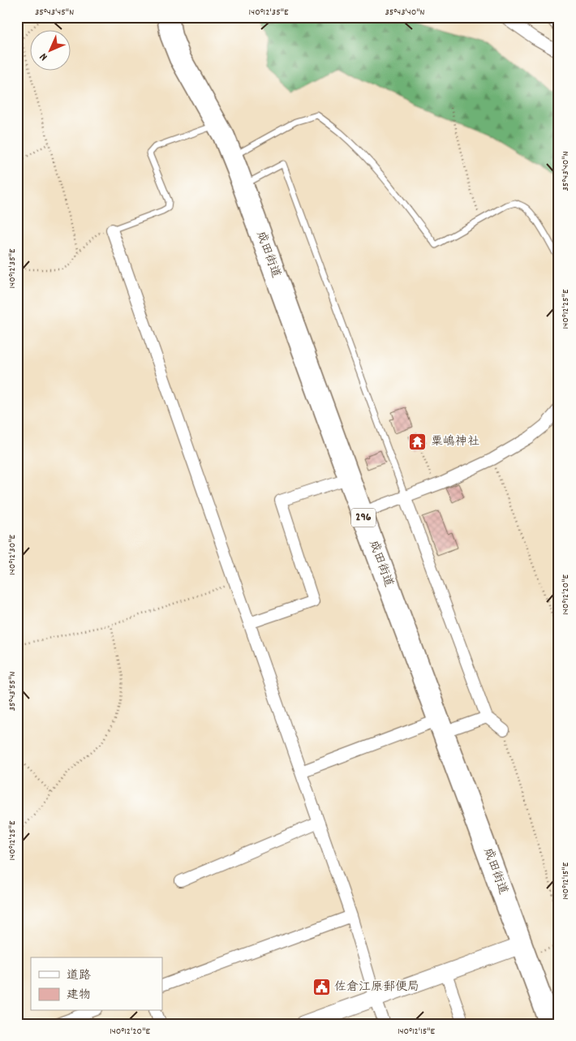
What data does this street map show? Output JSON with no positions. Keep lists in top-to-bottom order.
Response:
{
  "streets": {
    "highway": ["成田街道", "296"]
  },
  "places": {
    "temple": ["粟嶋神社"],
    "public building": ["佐倉江原郵便局"]
  },
  "legend": ["道路", "建物"],
  "north": "bottom left",
  "coordinates": [
    "35°43'45\"N",
    "140°12'35\"E",
    "35°43'40\"N",
    "140°12'25\"E",
    "140°12'30\"E",
    "140°12'20\"E",
    "35°43'55\"N",
    "140°12'15\"E"
  ]
}
